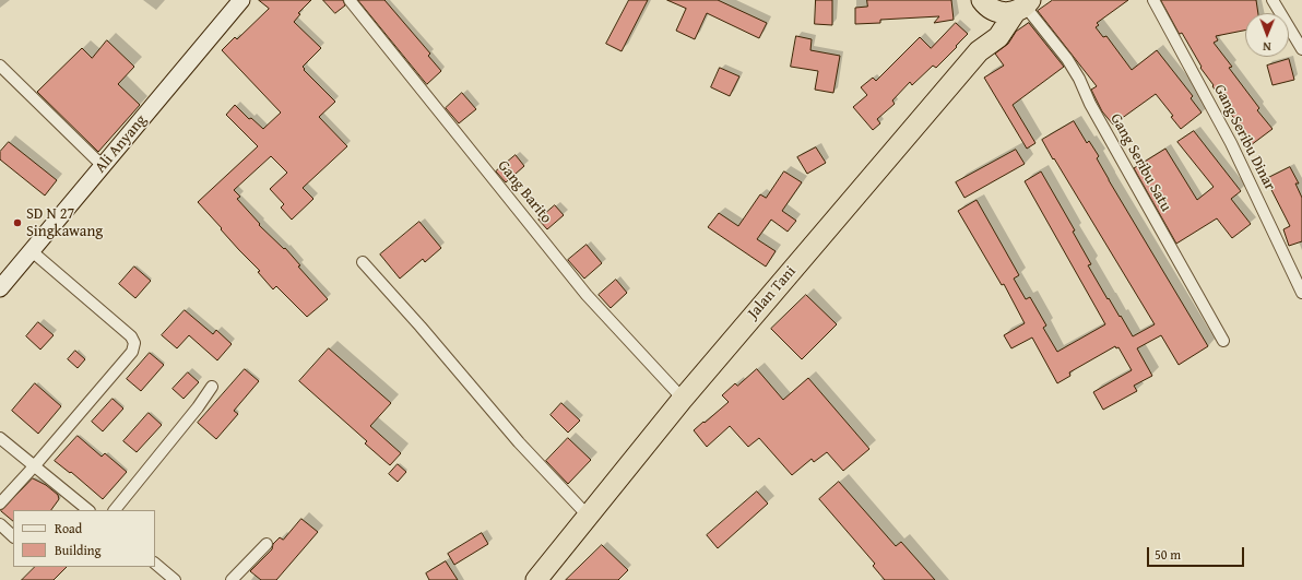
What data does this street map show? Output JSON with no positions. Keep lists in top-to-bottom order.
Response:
{
  "streets": {
    "highway": ["Jalan Tani"],
    "street": [
      "Gang Seribu Dinar",
      "Ali Anyang",
      "Gang Seribu Satu",
      "Gang Barito"
    ]
  },
  "crossings": [
    ["Gang Seribu Satu", "Jalan Tani"],
    ["Gang Barito", "Jalan Tani"]
  ],
  "places": ["SD N 27 Singkawang"],
  "legend": ["Road", "Building"],
  "scale_bar": "50 m",
  "north": "bottom"
}
